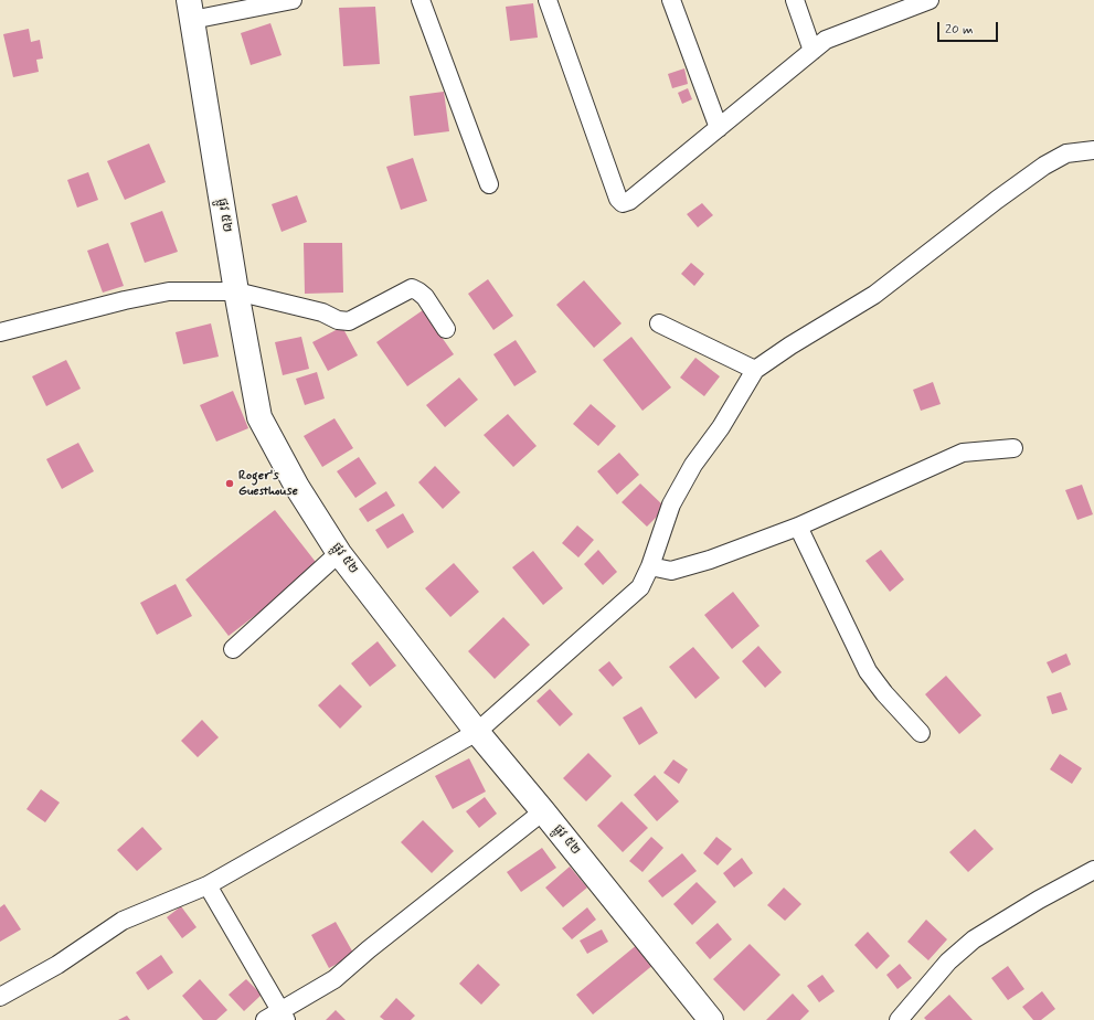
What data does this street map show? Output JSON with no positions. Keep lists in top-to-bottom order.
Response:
{
  "streets": {
    "street": ["ផ្លូវ ៥២"]
  },
  "places": ["Roger's Guesthouse"],
  "scale_bar": "20 m"
}
